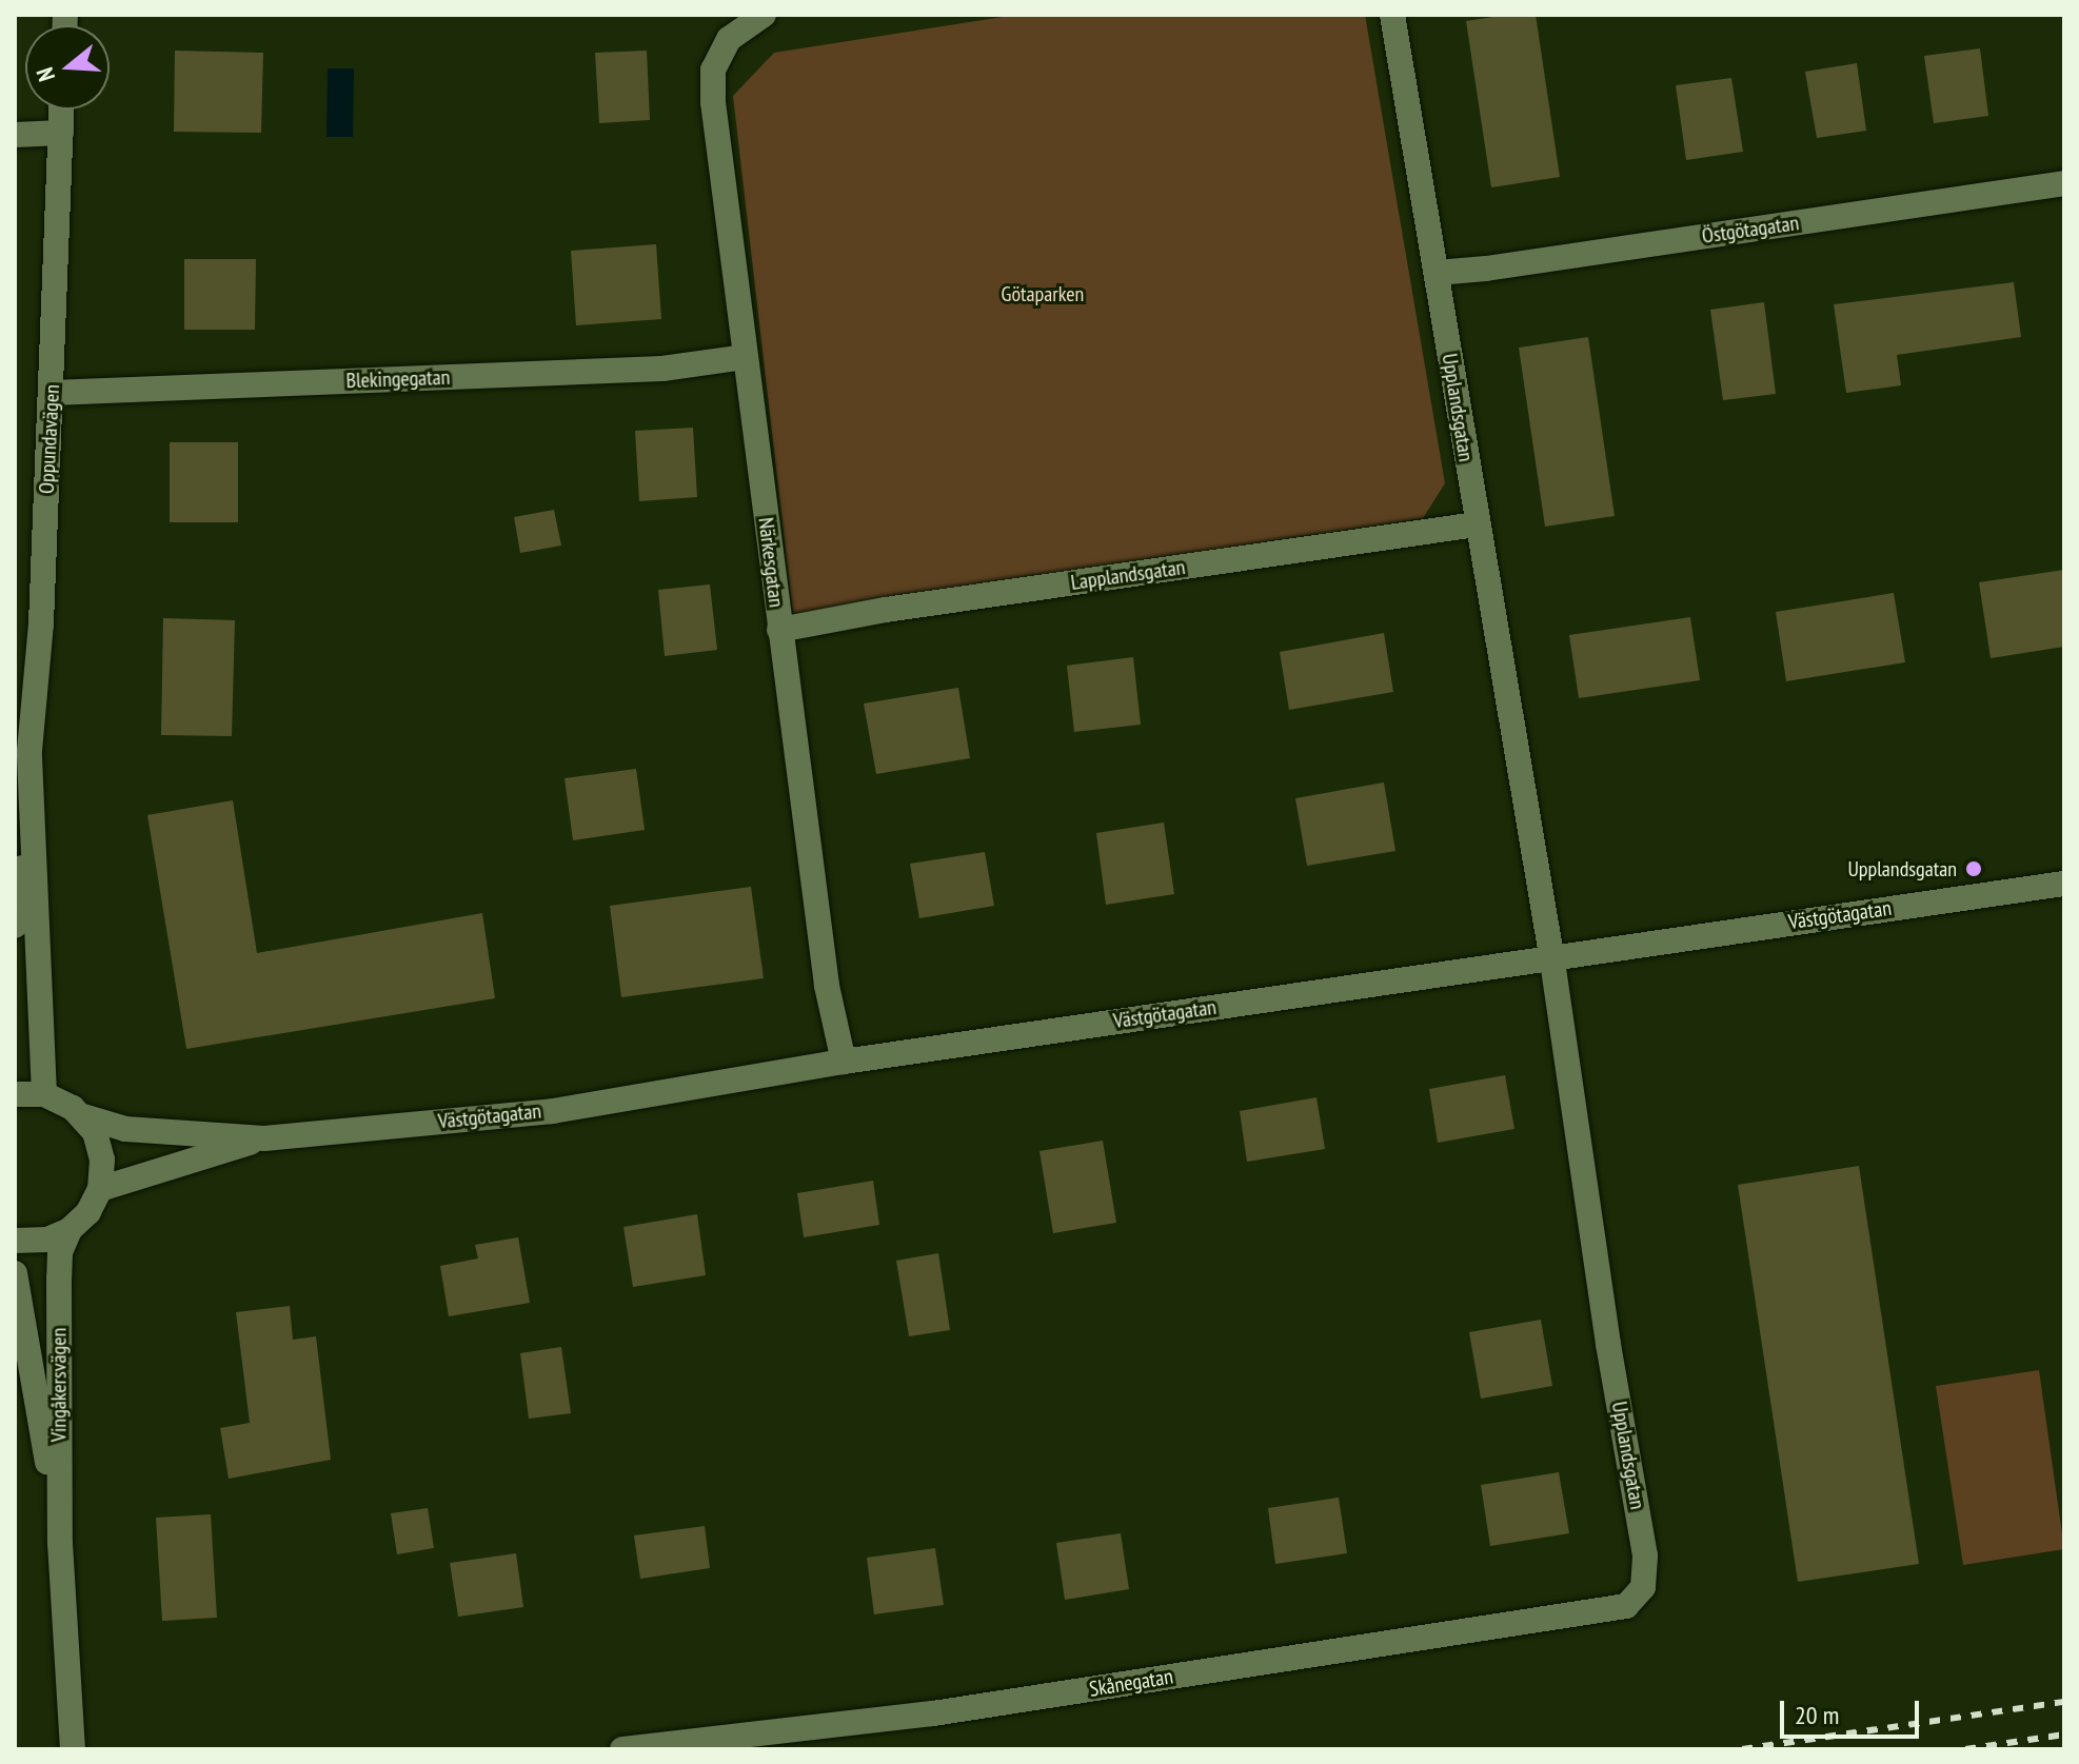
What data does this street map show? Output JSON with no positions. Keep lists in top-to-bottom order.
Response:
{
  "streets": {
    "street": [
      "Östgötagatan",
      "Blekingegatan",
      "Upplandsgatan",
      "Oppundavägen",
      "Närkesgatan",
      "Lapplandsgatan",
      "Västgötagatan",
      "Vingåkersvägen",
      "Skånegatan"
    ]
  },
  "crossings": [
    ["Östgötagatan", "Upplandsgatan"],
    ["Blekingegatan", "Oppundavägen"],
    ["Blekingegatan", "Närkesgatan"],
    ["Upplandsgatan", "Lapplandsgatan"],
    ["Upplandsgatan", "Västgötagatan"],
    ["Upplandsgatan", "Skånegatan"],
    ["Närkesgatan", "Lapplandsgatan"],
    ["Närkesgatan", "Västgötagatan"],
    ["Västgötagatan", "Vingåkersvägen"]
  ],
  "parks": ["Götaparken"],
  "places": ["Upplandsgatan"],
  "scale_bar": "20 m",
  "north": "left"
}
